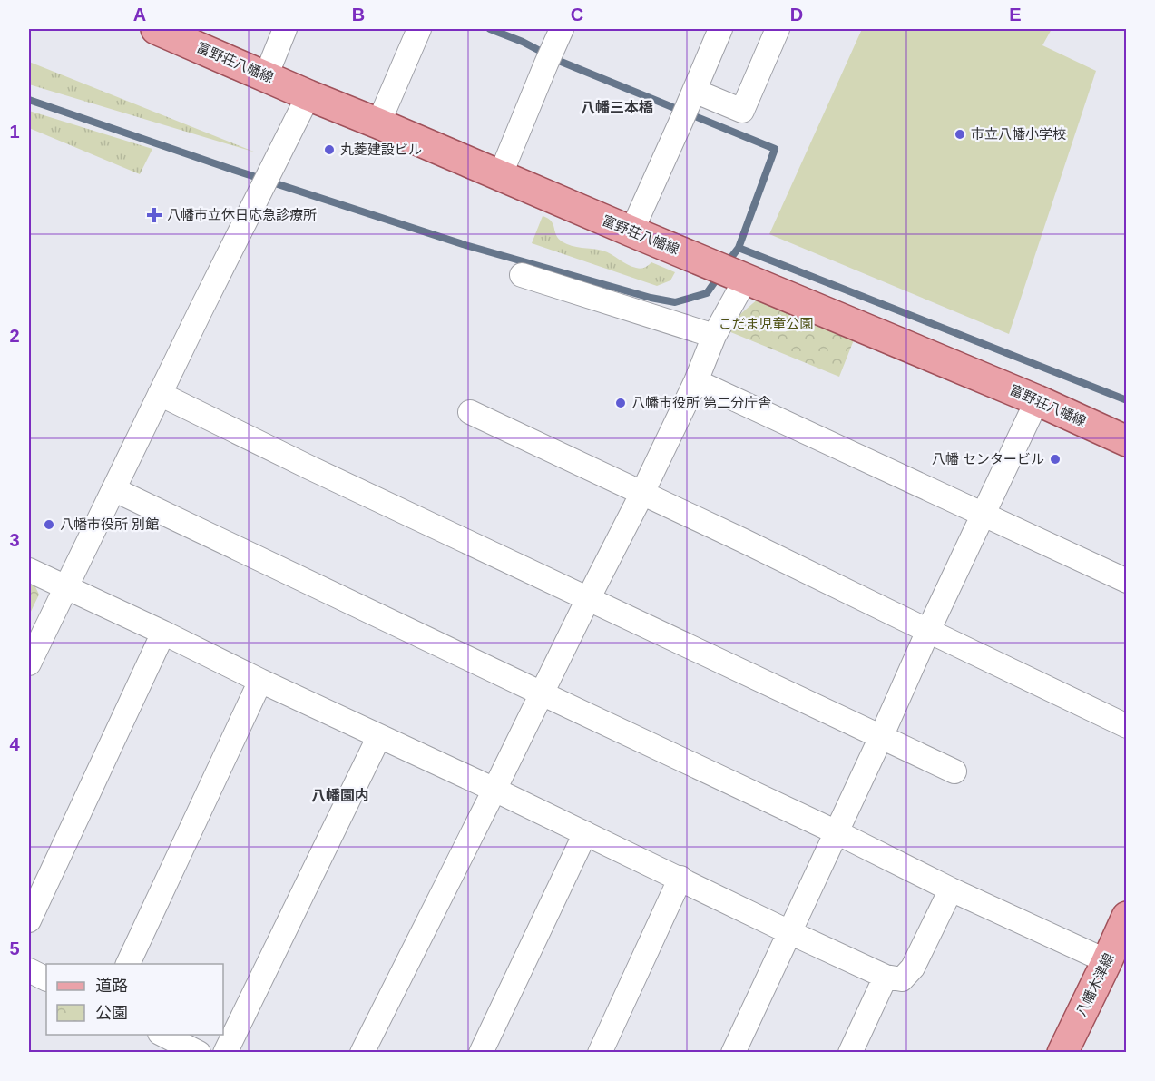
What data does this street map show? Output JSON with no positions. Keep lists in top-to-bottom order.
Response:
{
  "streets": {
    "main road": ["富野荘八幡線", "八幡木津線"]
  },
  "districts": ["八幡三本橋", "八幡園内"],
  "parks": ["こだま児童公園"],
  "places": {
    "other": [
      "市立八幡小学校",
      "丸菱建設ビル",
      "八幡市役所 第二分庁舎",
      "八幡 センタービル",
      "八幡市役所 別館"
    ],
    "health": ["八幡市立休日応急診療所"]
  },
  "legend": ["道路", "公園"],
  "grid": {
    "columns": [
      "A",
      "B",
      "C",
      "D",
      "E"
    ],
    "rows": [
      "1",
      "2",
      "3",
      "4",
      "5"
    ]
  }
}
